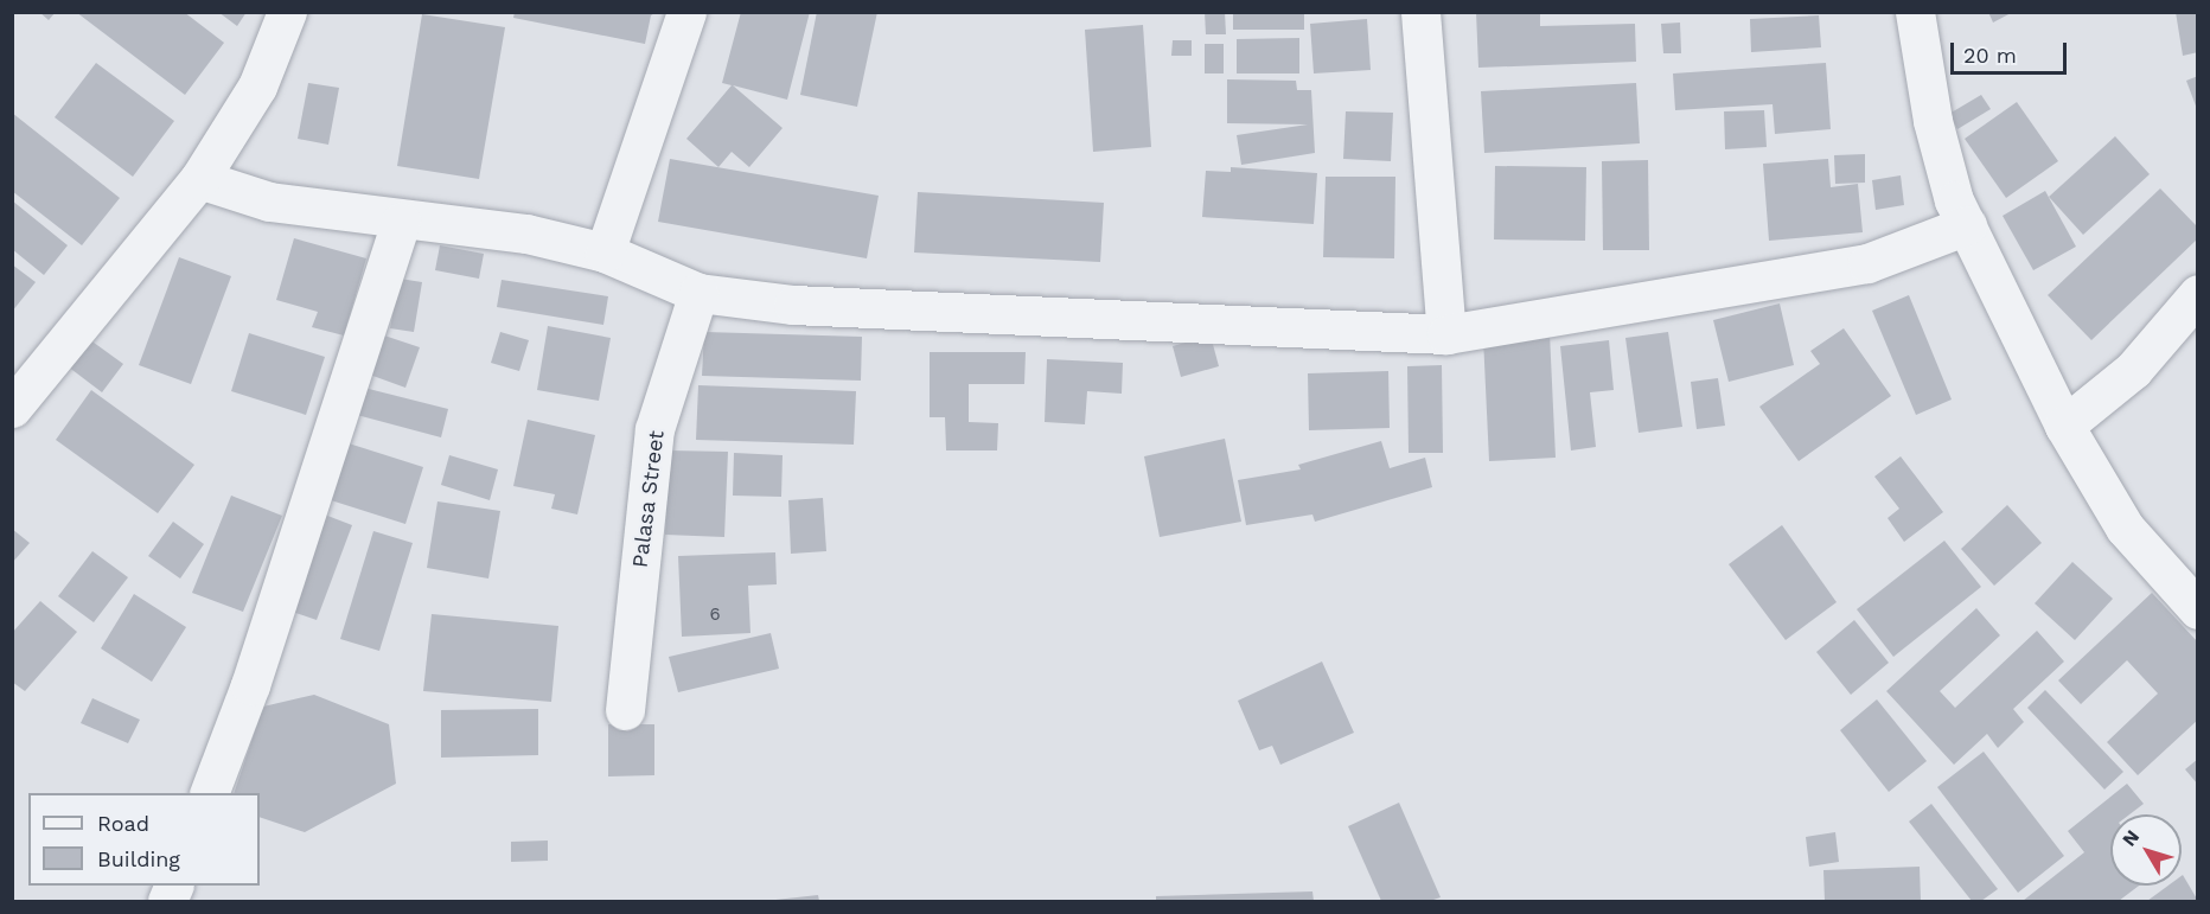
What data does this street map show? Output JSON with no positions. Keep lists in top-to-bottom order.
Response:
{
  "streets": {
    "street": ["Palasa Street"]
  },
  "house_numbers": ["6"],
  "legend": ["Road", "Building"],
  "scale_bar": "20 m",
  "north": "top left"
}
